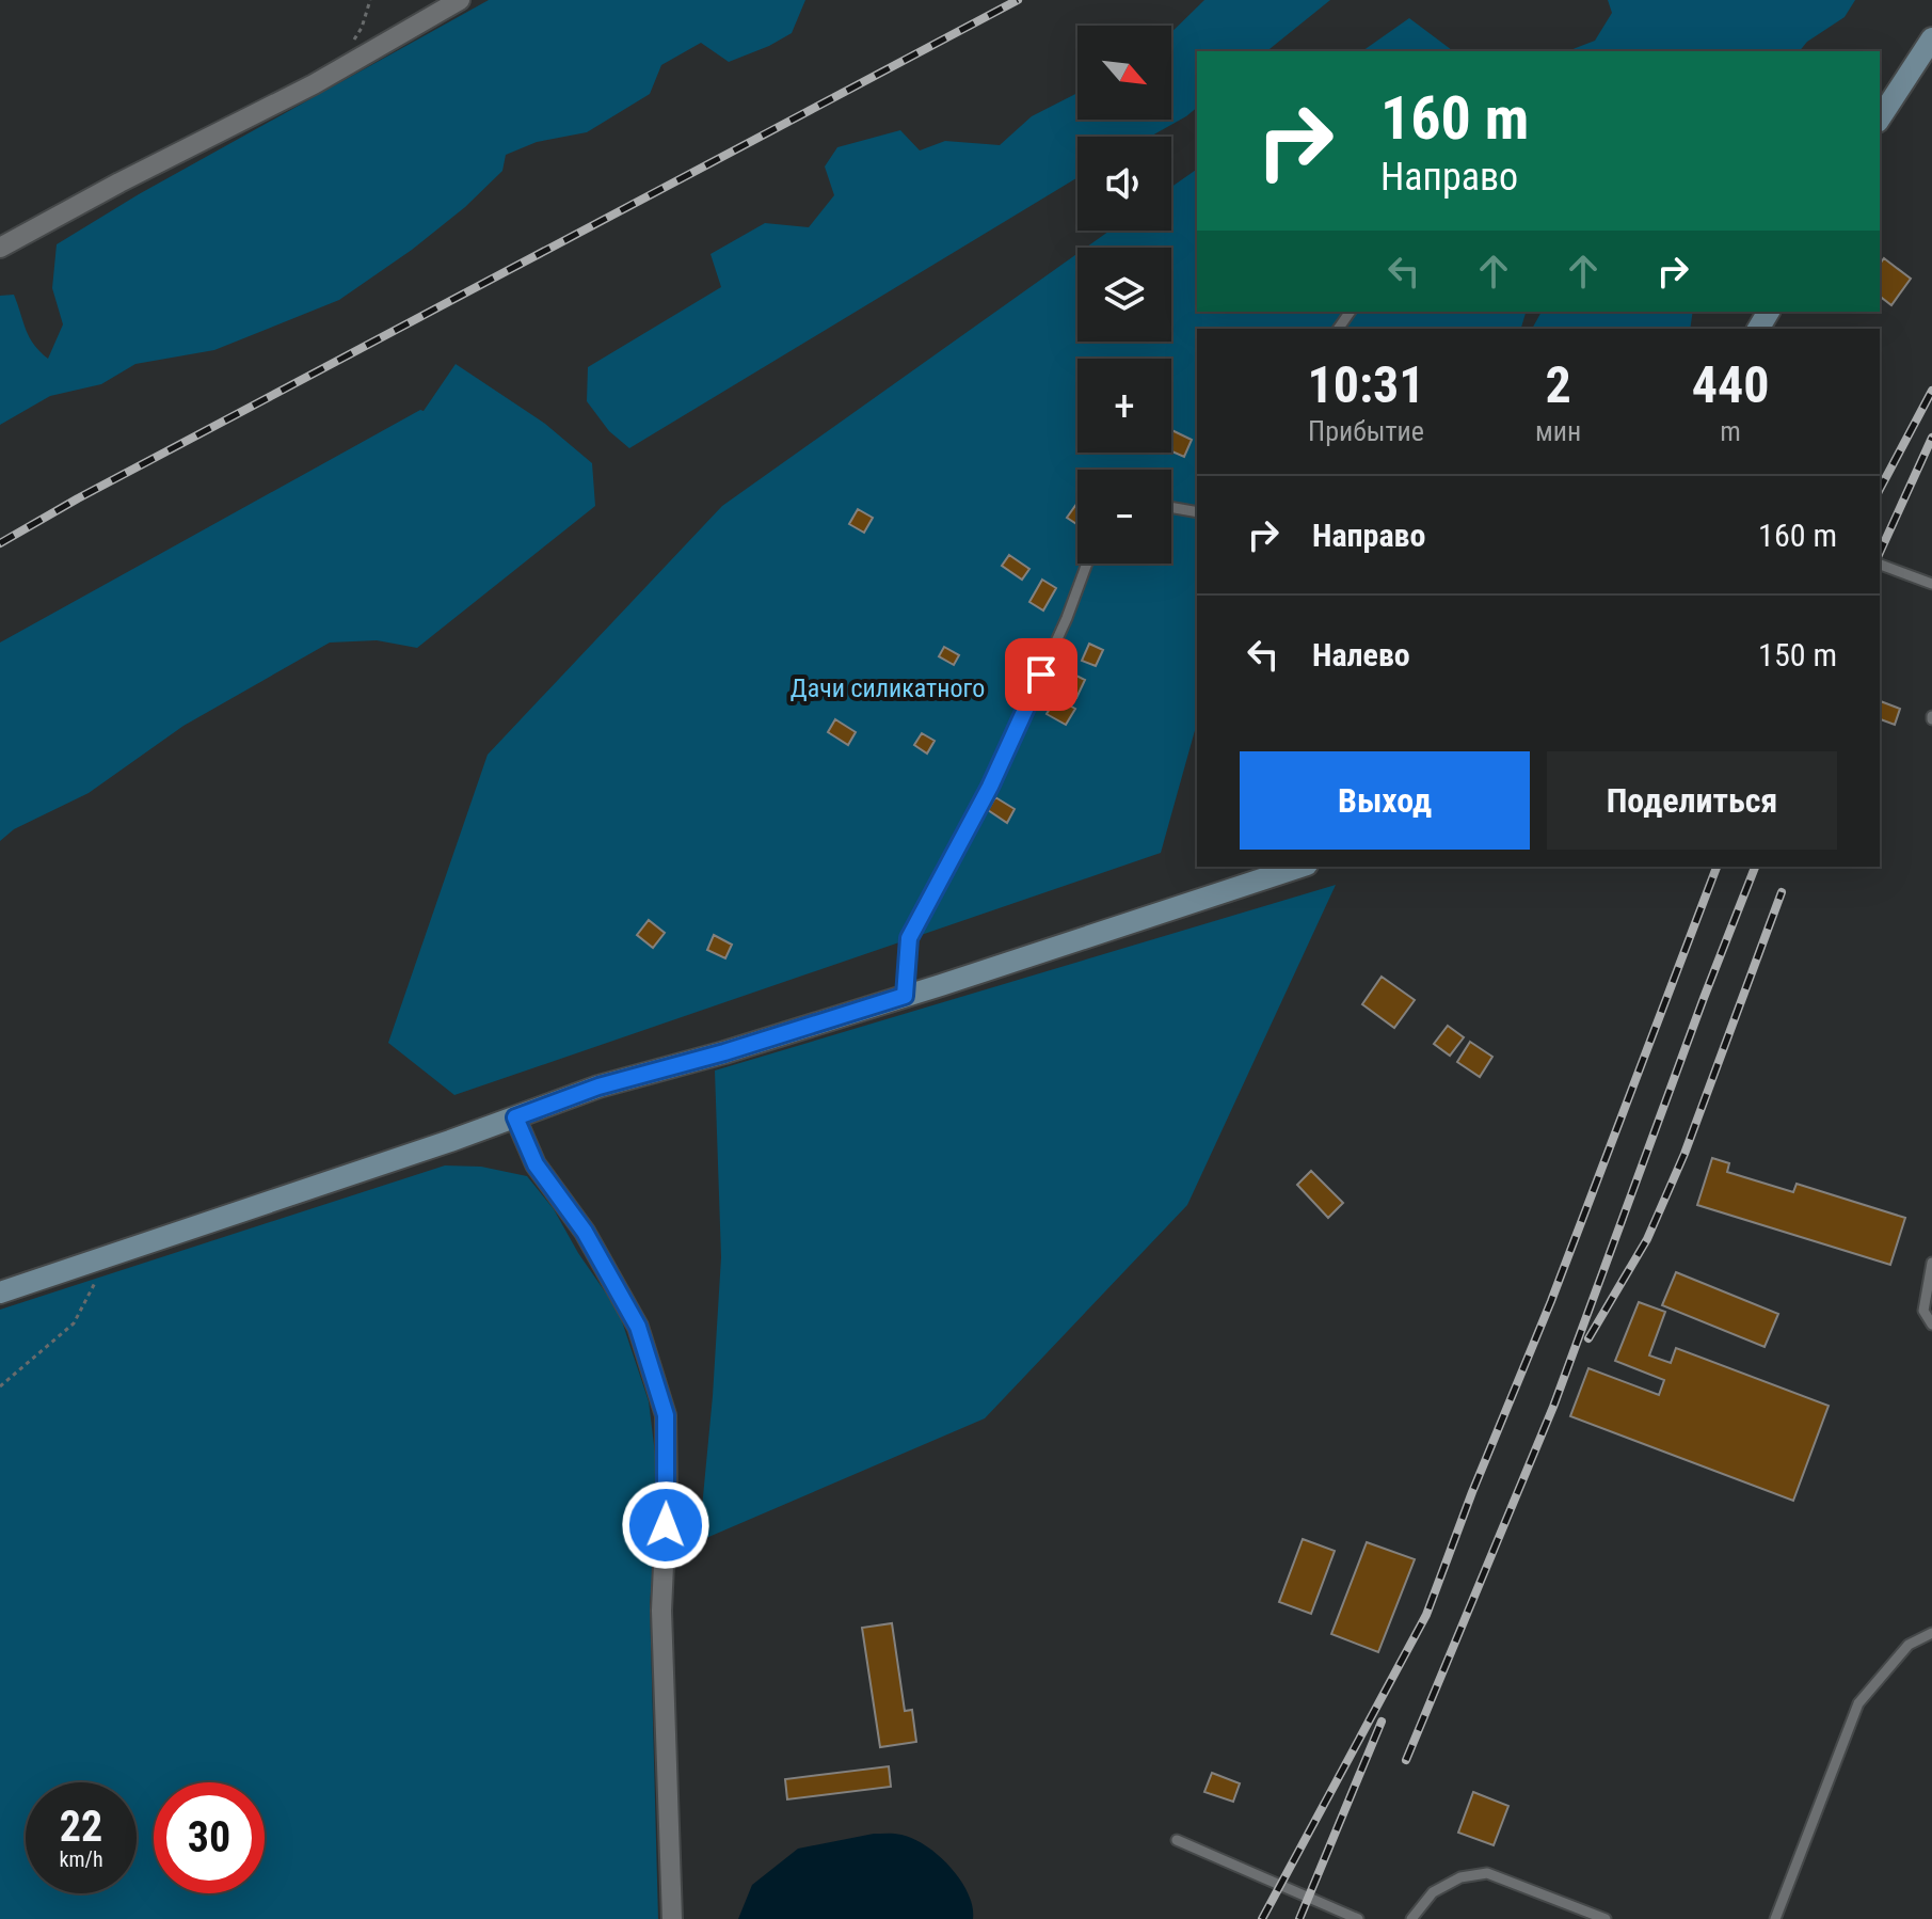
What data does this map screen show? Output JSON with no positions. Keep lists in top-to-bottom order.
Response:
{
  "parks": ["Дачи силикатного"],
  "north": "bottom right",
  "page": {
    "map_buttons": ["+", "−"],
    "turn": ["160 m", "Направо"],
    "eta": [
      "10:31",
      "Прибытие",
      "2",
      "мин",
      "440",
      "m"
    ],
    "list": [
      {
        "name": "Направо",
        "value": "160 m"
      },
      {
        "name": "Налево",
        "value": "150 m"
      }
    ],
    "buttons": ["Выход", "Поделиться"],
    "speed": "22 km/h",
    "limit": "30"
  }
}
